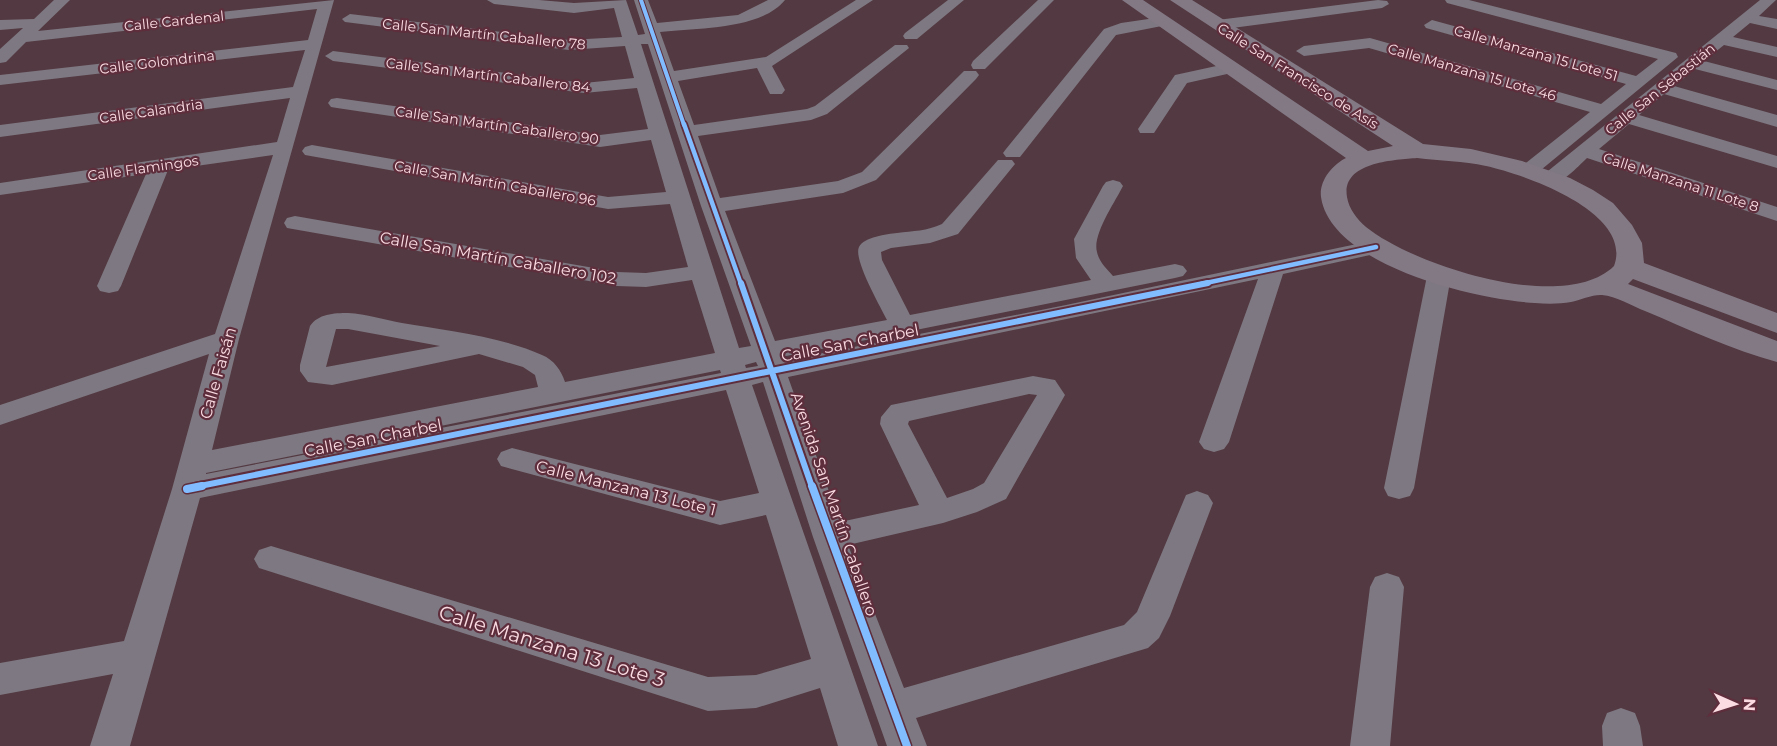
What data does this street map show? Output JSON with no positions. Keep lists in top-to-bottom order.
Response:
{
  "streets": {
    "main road": ["Calle San Francisco de Asís"],
    "street": [
      "Calle Cardenal",
      "Calle San Martín Caballero 78",
      "Calle Manzana 15 Lote 51",
      "Calle Golondrina",
      "Calle Manzana 15 Lote 46",
      "Calle San Martín Caballero 84",
      "Calle San Sebastián",
      "Calle Calandria",
      "Calle San Martín Caballero 90",
      "Calle Flamingos",
      "Calle Manzana 11 Lote 8",
      "Calle San Martín Caballero 96",
      "Calle San Martín Caballero 102",
      "Calle San Charbel",
      "Calle Faisán",
      "Calle Manzana 13 Lote 1",
      "Avenida San Martín Caballero",
      "Calle Manzana 13 Lote 3"
    ]
  },
  "crossings": [
    ["Calle Cardenal", "Calle Faisán"],
    ["Calle San Martín Caballero 78", "Avenida San Martín Caballero"],
    ["Calle Manzana 15 Lote 51", "Calle San Sebastián"],
    ["Calle Golondrina", "Calle San Martín Caballero 84"],
    ["Calle Golondrina", "Calle Faisán"],
    ["Calle Manzana 15 Lote 46", "Calle San Sebastián"],
    ["Calle San Martín Caballero 84", "Calle Faisán"],
    ["Calle San Martín Caballero 84", "Avenida San Martín Caballero"],
    ["Calle San Sebastián", "Calle Manzana 11 Lote 8"],
    ["Calle Calandria", "Calle Faisán"],
    ["Calle San Martín Caballero 90", "Avenida San Martín Caballero"],
    ["Calle Flamingos", "Calle Faisán"],
    ["Calle San Martín Caballero 96", "Avenida San Martín Caballero"],
    ["Calle San Martín Caballero 102", "Avenida San Martín Caballero"],
    ["Calle San Charbel", "Calle Faisán"],
    ["Calle San Charbel", "Avenida San Martín Caballero"],
    ["Calle Manzana 13 Lote 1", "Avenida San Martín Caballero"],
    ["Avenida San Martín Caballero", "Calle Manzana 13 Lote 3"]
  ],
  "north": "right"
}
